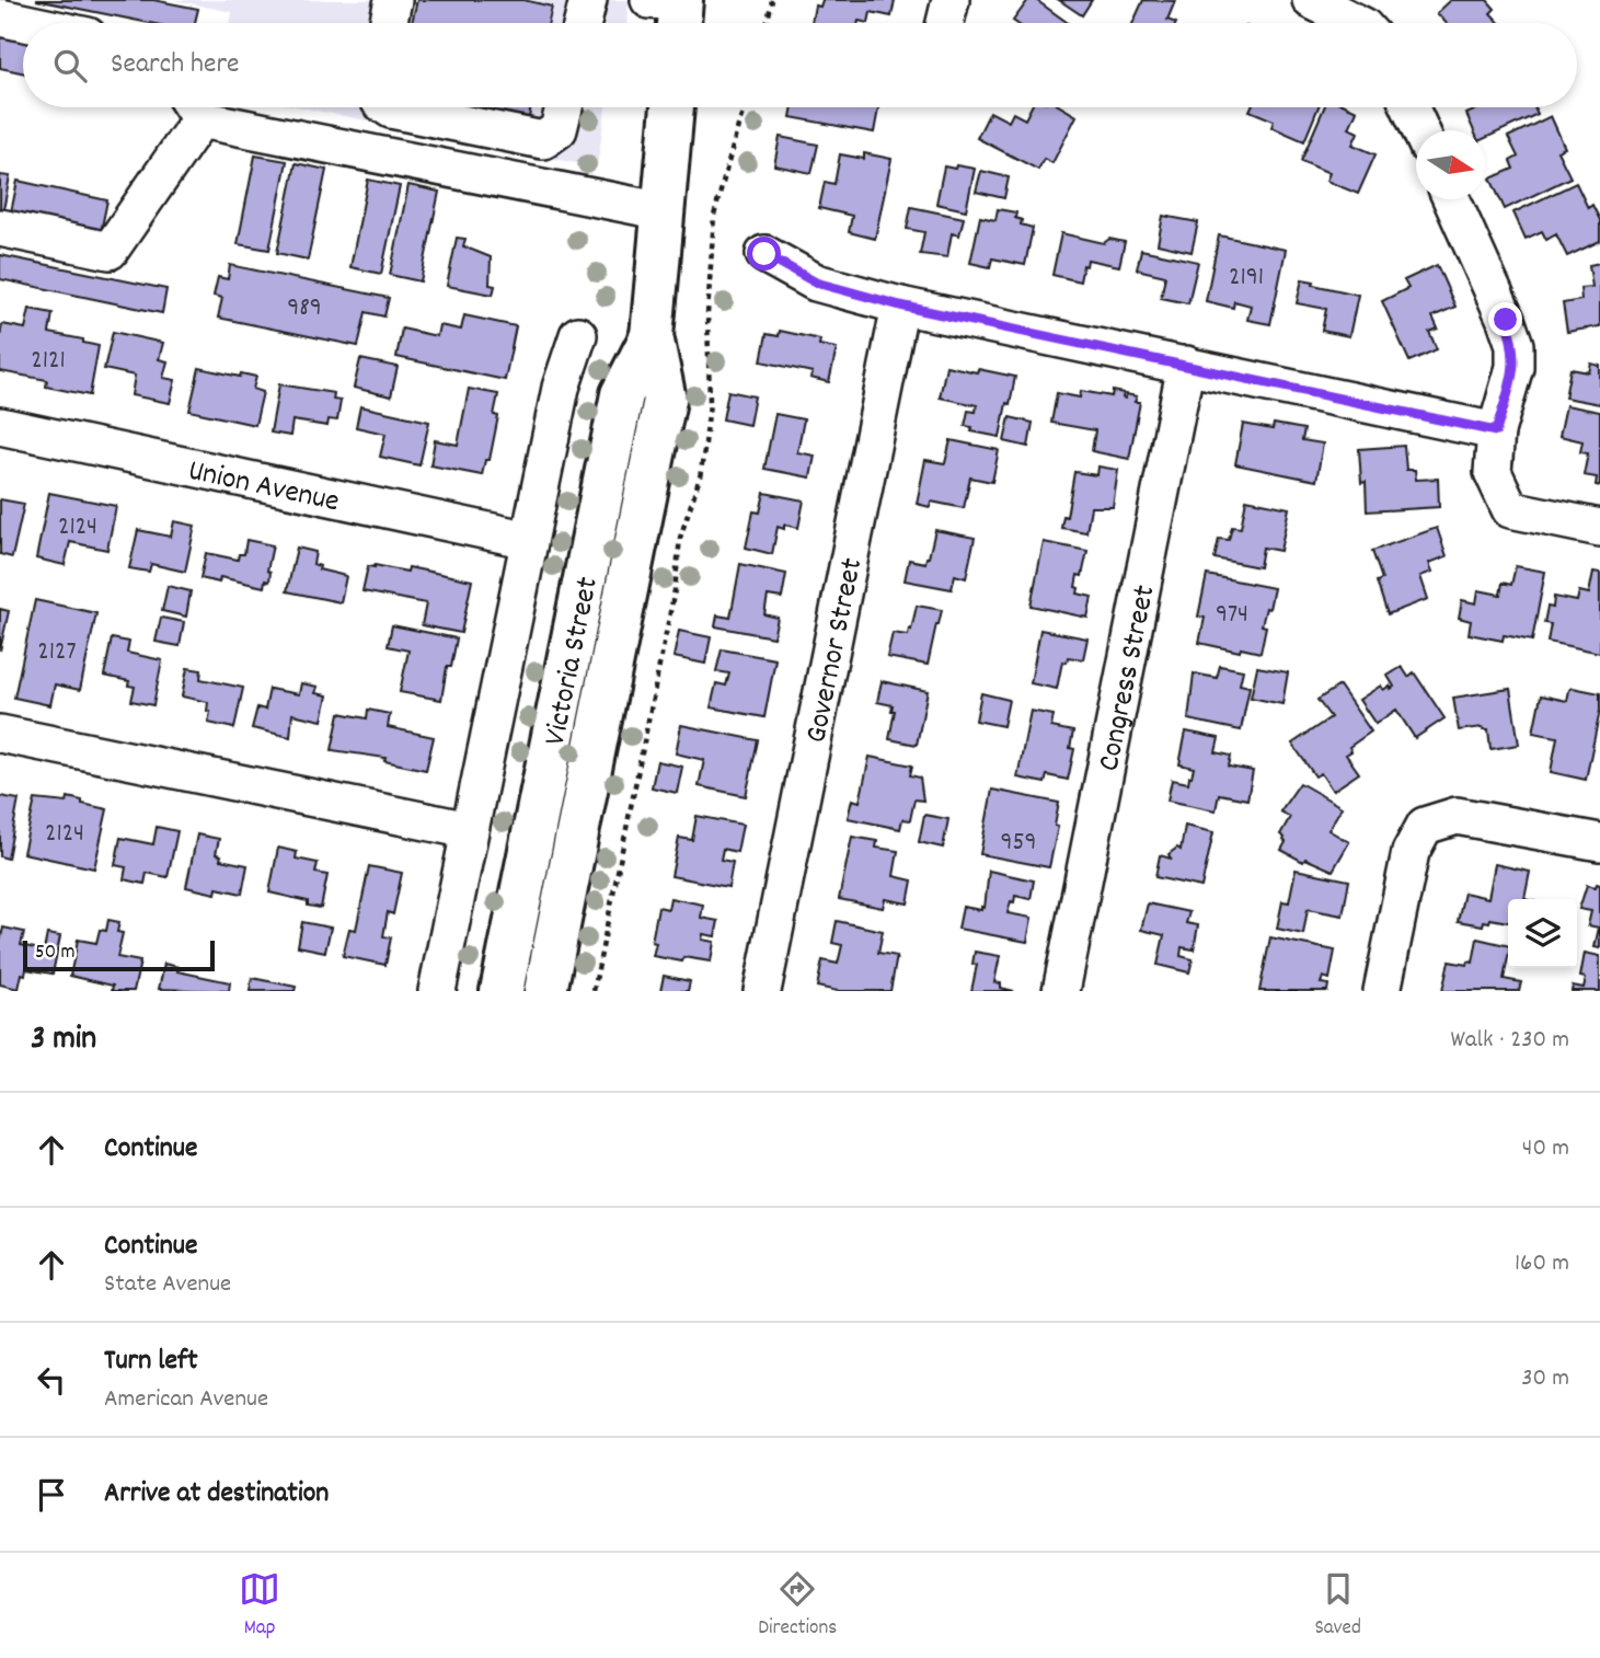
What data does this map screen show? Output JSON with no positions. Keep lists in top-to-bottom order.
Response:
{
  "streets": {
    "main road": ["Victoria Street"],
    "street": ["Union Avenue", "Governor Street", "Congress Street"]
  },
  "house_numbers": [
    "2191",
    "989",
    "2121",
    "2124",
    "974",
    "2127",
    "2124",
    "959"
  ],
  "scale_bar": "50 m",
  "north": "right",
  "page": {
    "search": "Search here",
    "scale": "50 m",
    "heading": ["3 min", "Walk · 230 m"],
    "list": [
      ["Continue", "40 m"],
      ["Continue", "State Avenue", "160 m"],
      ["Turn left", "American Avenue", "30 m"],
      "Arrive at destination"
    ],
    "nav": ["Map", "Directions", "Saved"]
  }
}
